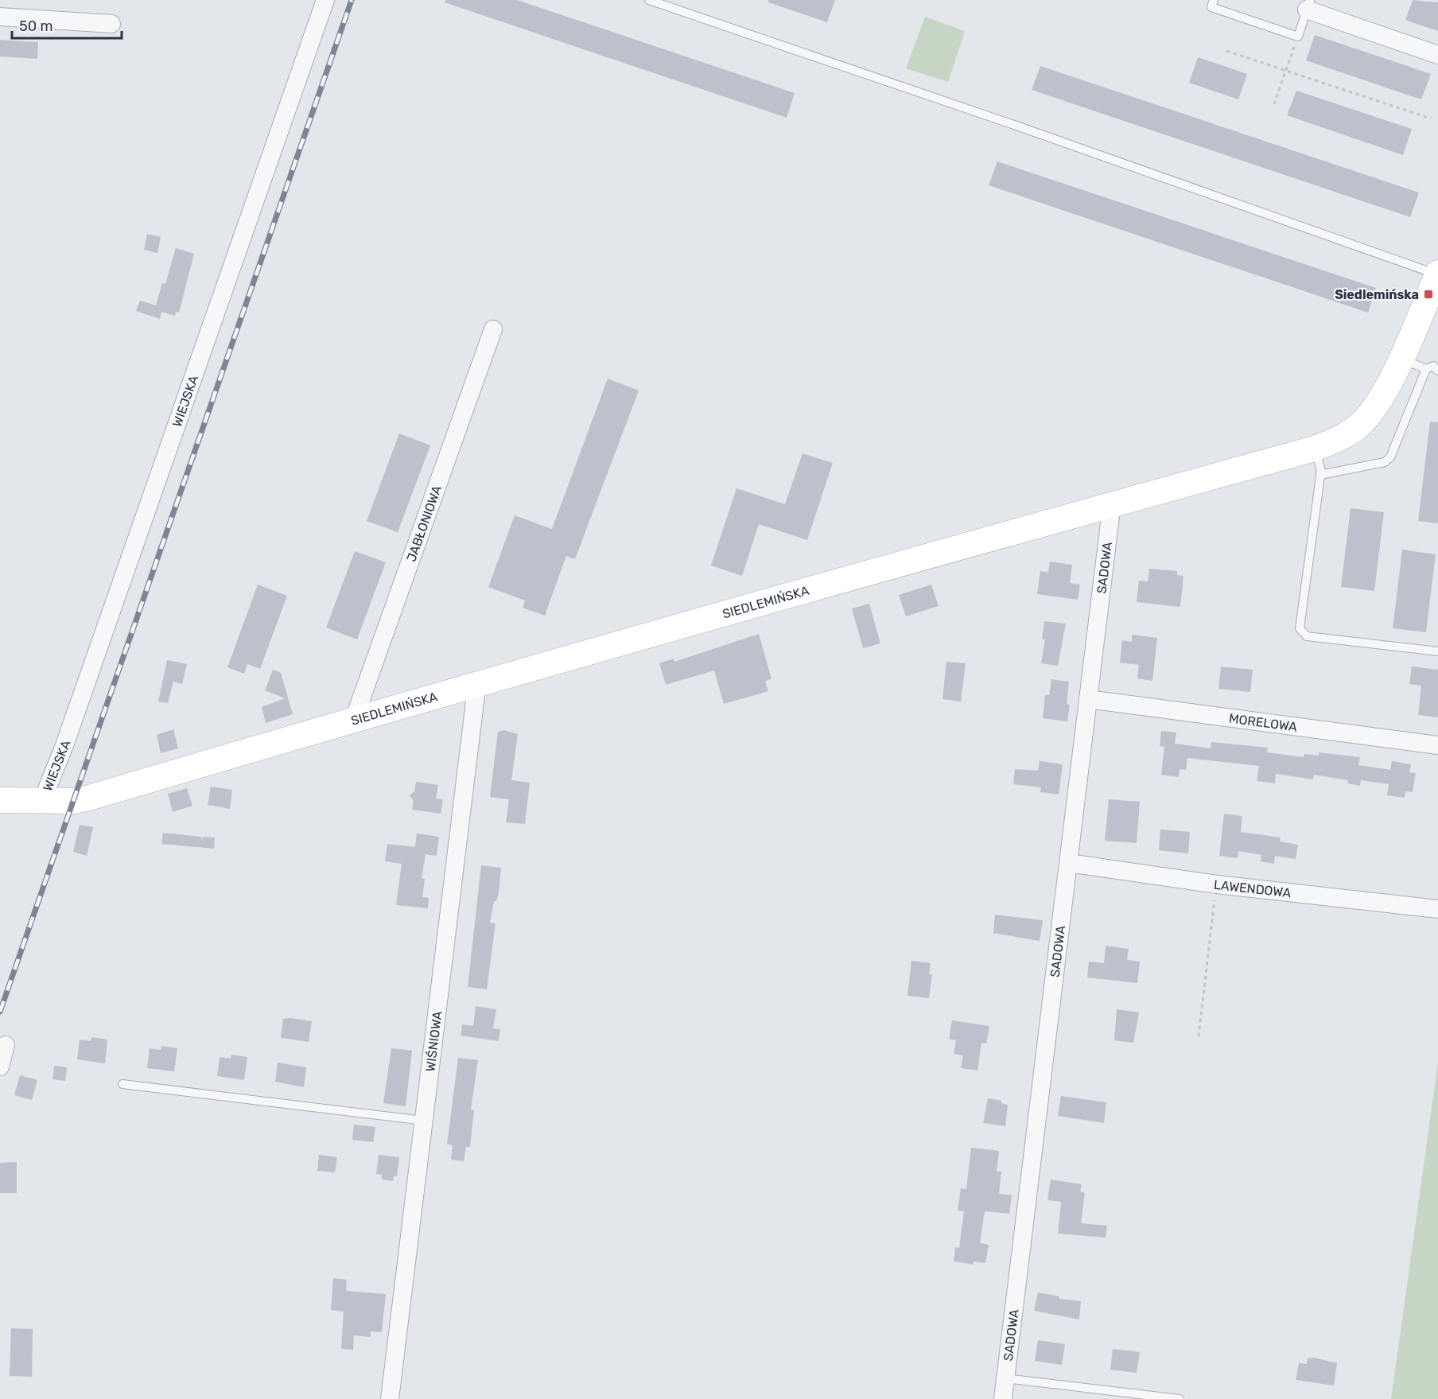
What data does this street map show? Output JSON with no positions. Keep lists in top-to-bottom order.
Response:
{
  "streets": {
    "street": [
      "WIEJSKA",
      "JABŁONIOWA",
      "SADOWA",
      "SIEDLEMIŃSKA",
      "MORELOWA",
      "LAWENDOWA",
      "WIŚNIOWA"
    ]
  },
  "crossings": [
    ["WIEJSKA", "SIEDLEMIŃSKA"],
    ["JABŁONIOWA", "SIEDLEMIŃSKA"],
    ["SADOWA", "SIEDLEMIŃSKA"],
    ["SADOWA", "MORELOWA"],
    ["SADOWA", "LAWENDOWA"],
    ["SIEDLEMIŃSKA", "WIŚNIOWA"]
  ],
  "places": {
    "transit": ["Siedlemińska"]
  },
  "scale_bar": "50 m"
}
